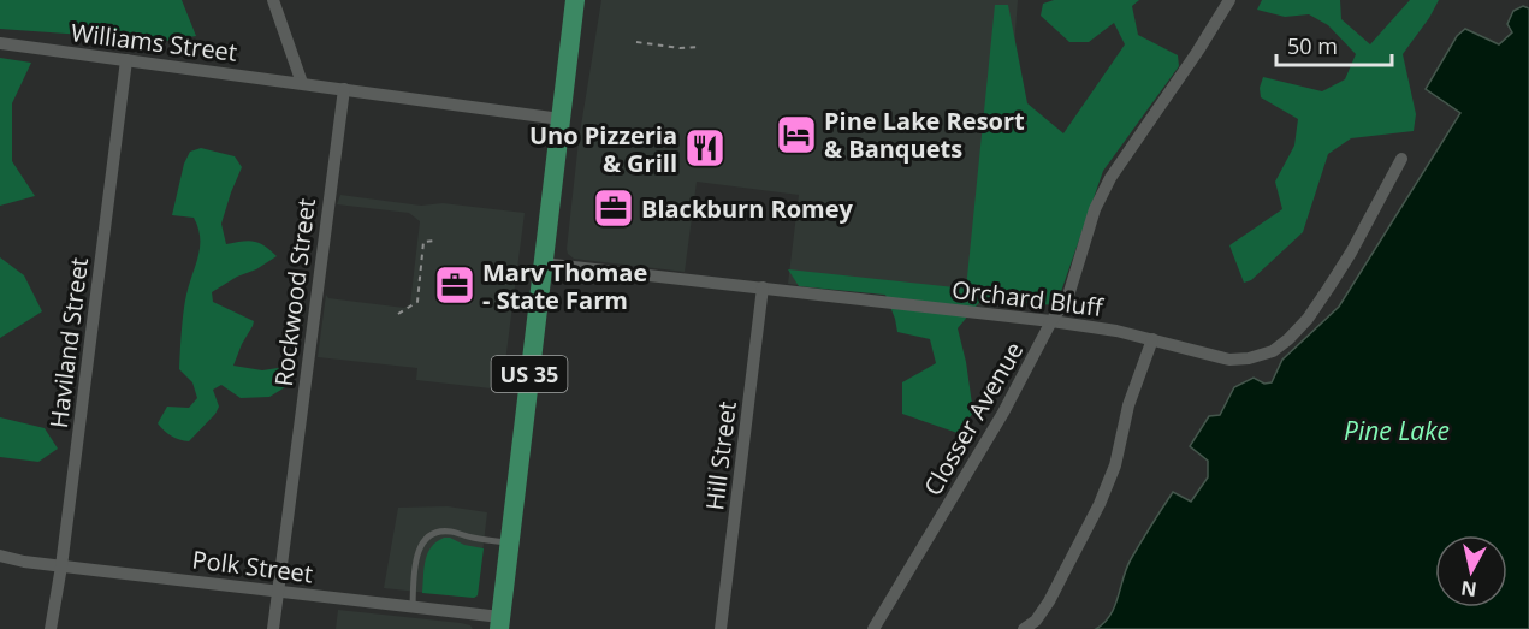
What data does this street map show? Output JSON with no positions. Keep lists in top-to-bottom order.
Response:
{
  "streets": {
    "main road": ["US 35"],
    "street": [
      "Williams Street",
      "Rockwood Street",
      "Orchard Bluff",
      "Haviland Street",
      "Closser Avenue",
      "Hill Street",
      "Polk Street"
    ]
  },
  "crossings": [
    ["Williams Street", "Haviland Street"],
    ["Rockwood Street", "Polk Street"],
    ["Orchard Bluff", "US 35"],
    ["Orchard Bluff", "Closser Avenue"],
    ["Orchard Bluff", "Hill Street"],
    ["Haviland Street", "Polk Street"],
    ["US 35", "Polk Street"]
  ],
  "water": ["Pine Lake"],
  "places": {
    "hotel": ["Pine Lake Resort & Banquets"],
    "restaurant": ["Uno Pizzeria & Grill"],
    "office": ["Blackburn Romey", "Marv Thomae - State Farm"]
  },
  "scale_bar": "50 m",
  "north": "bottom"
}
